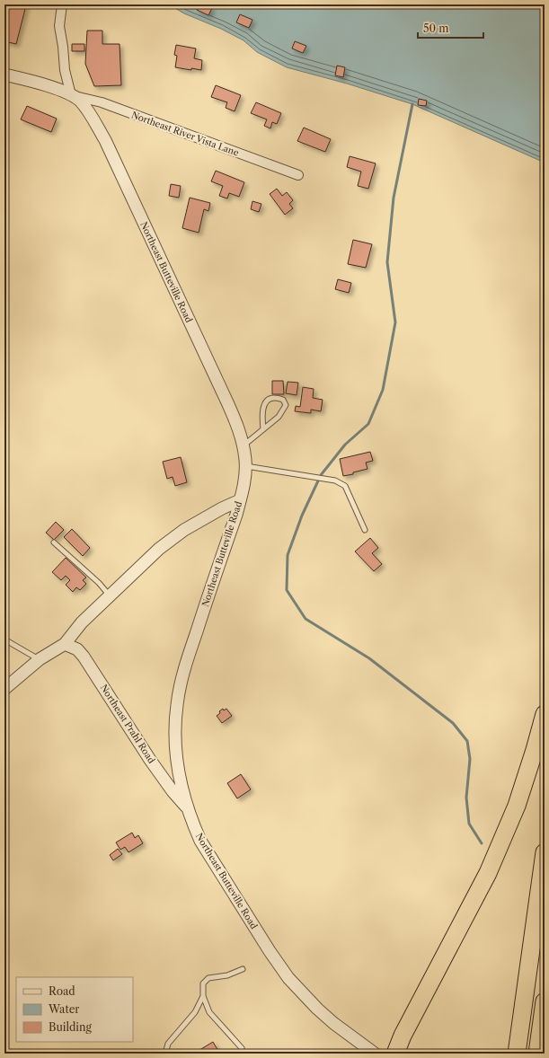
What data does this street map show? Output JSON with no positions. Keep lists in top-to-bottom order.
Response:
{
  "streets": {
    "street": ["Northeast River Vista Lane", "Northeast Butteville Road", "Northeast Prahl Road"]
  },
  "crossings": [
    ["Northeast River Vista Lane", "Northeast Butteville Road"],
    ["Northeast Butteville Road", "Northeast Prahl Road"]
  ],
  "legend": ["Road", "Water", "Building"],
  "scale_bar": "50 m"
}
